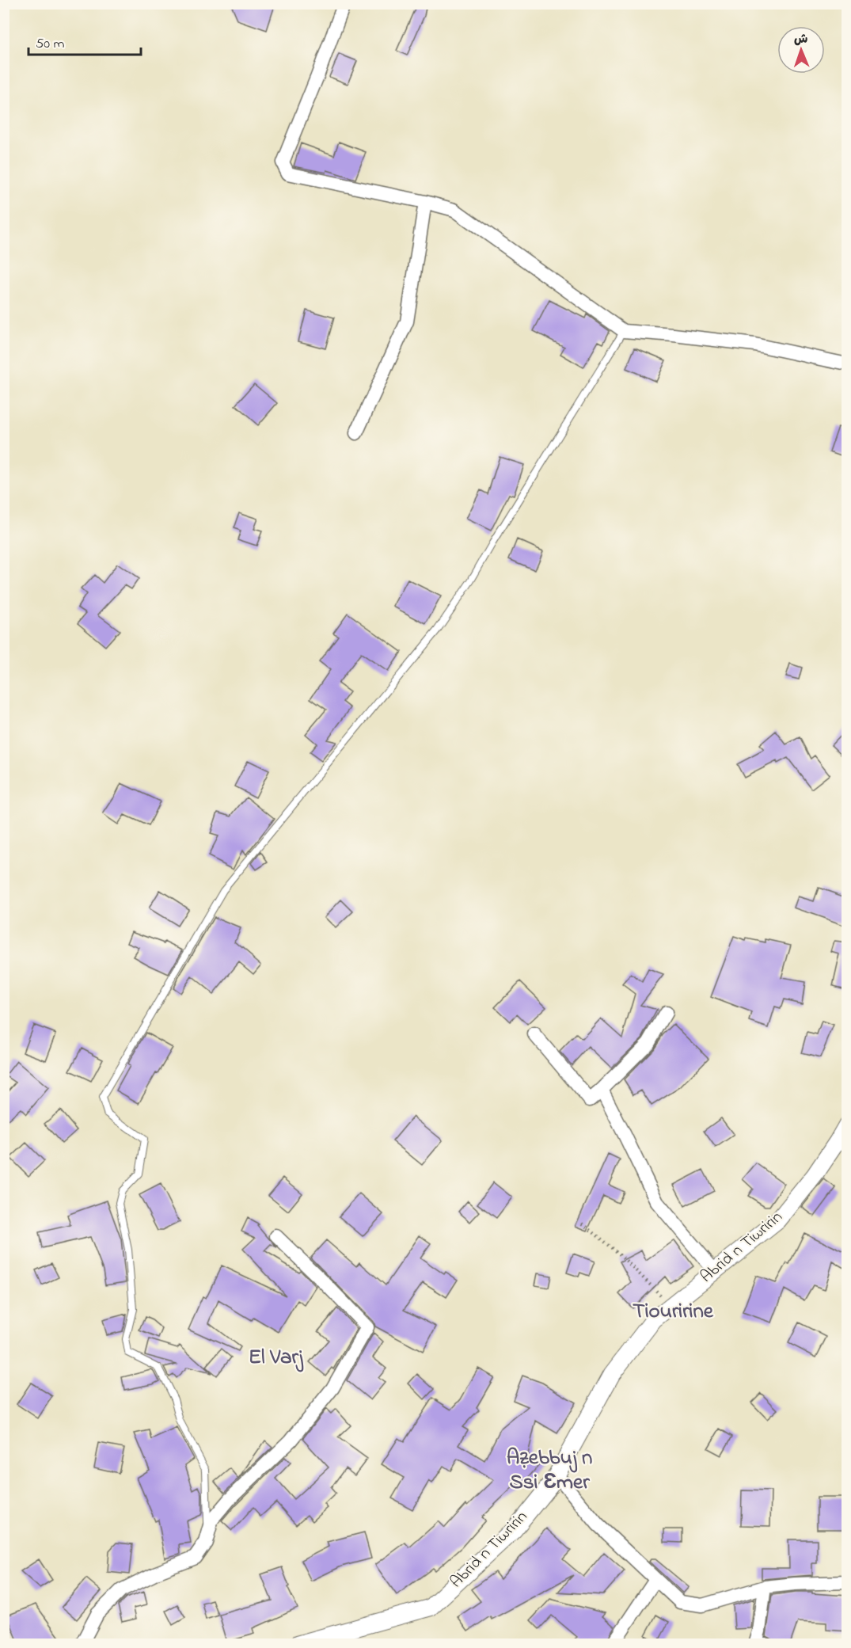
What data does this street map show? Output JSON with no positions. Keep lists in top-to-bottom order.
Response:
{
  "streets": {
    "street": ["Abrid n Tiwririn"]
  },
  "districts": ["Tiouririne", "El Varj", "Aẓebbuj n Ssi Ɛmer"],
  "scale_bar": "50 m",
  "north": "top"
}
